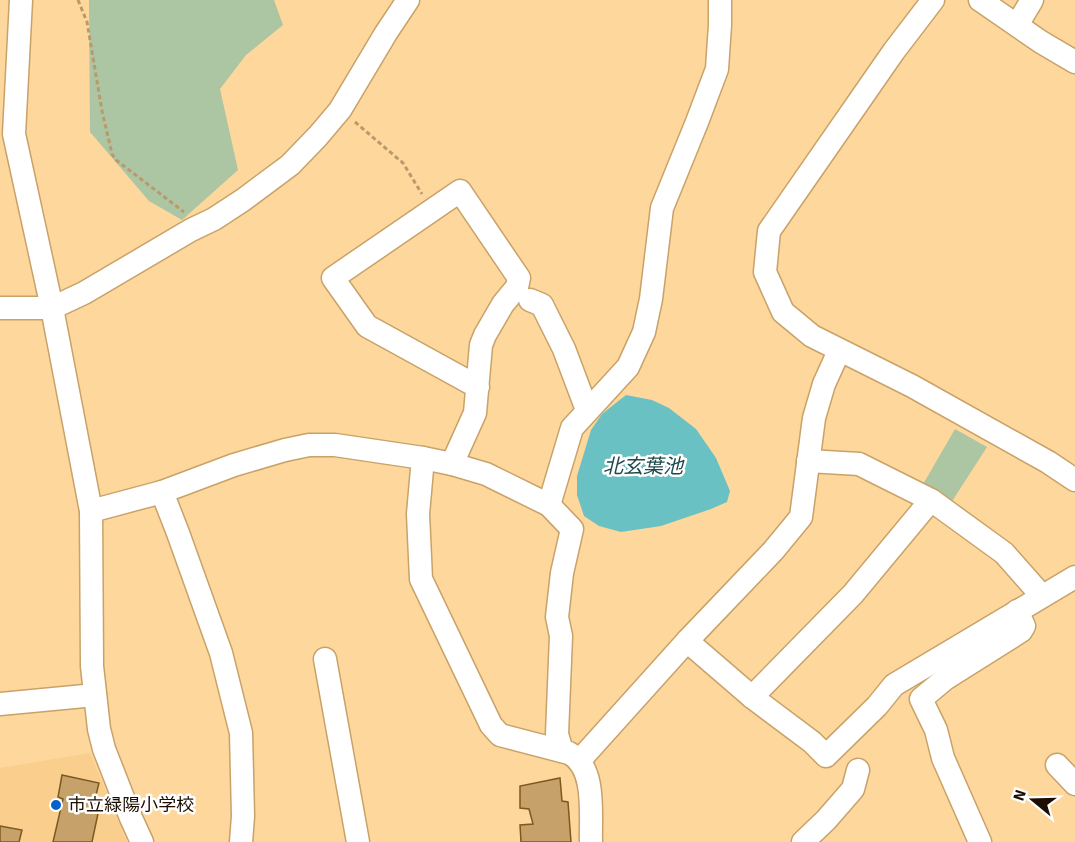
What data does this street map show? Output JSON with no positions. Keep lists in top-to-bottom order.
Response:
{
  "water": ["北玄葉池"],
  "places": ["市立緑陽小学校"],
  "north": "left"
}
